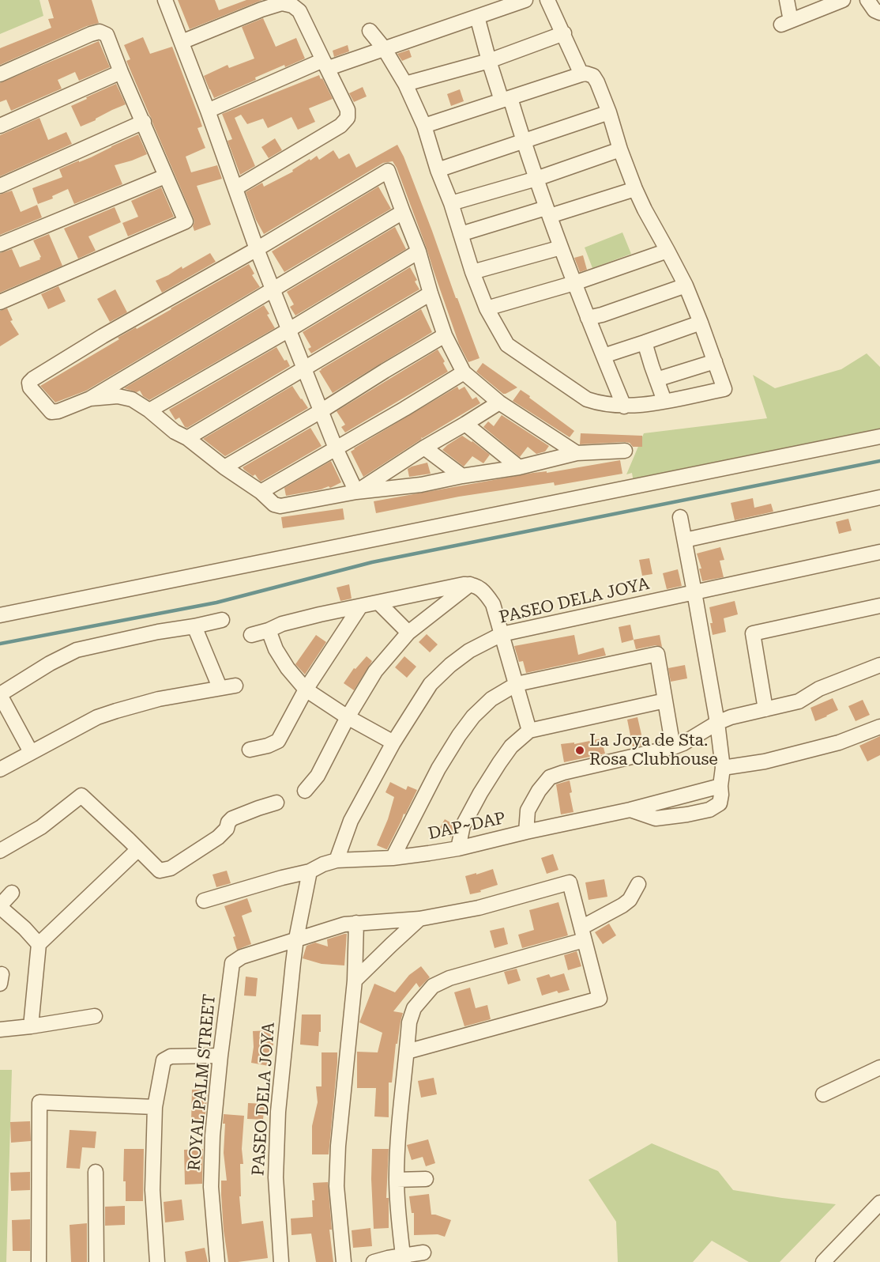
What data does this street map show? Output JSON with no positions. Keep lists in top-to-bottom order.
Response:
{
  "streets": {
    "street": ["PASEO DELA JOYA", "DAP~DAP", "ROYAL PALM STREET"]
  },
  "crossings": [
    ["PASEO DELA JOYA", "DAP~DAP"],
    ["PASEO DELA JOYA", "ROYAL PALM STREET"]
  ],
  "places": ["La Joya de Sta. Rosa Clubhouse"]
}
